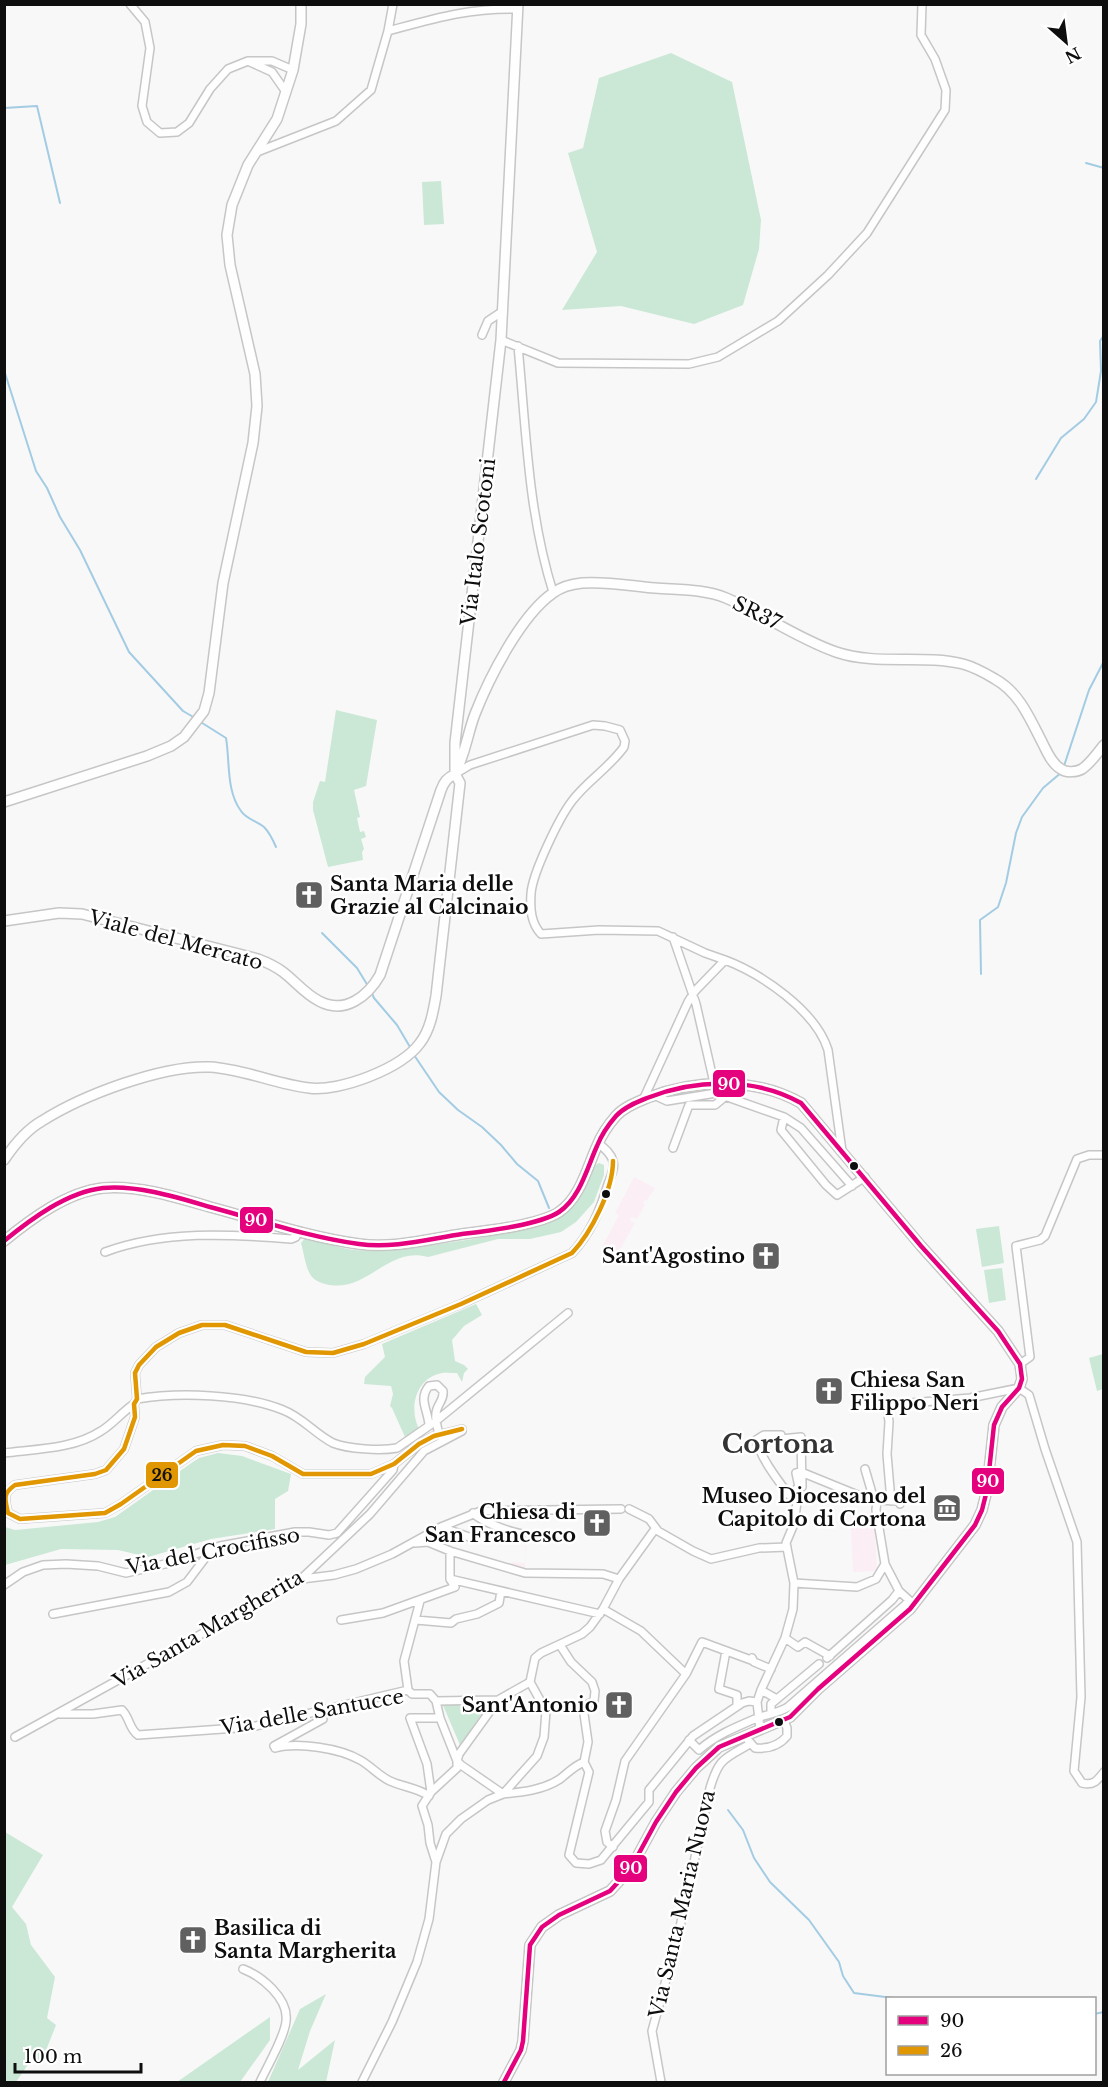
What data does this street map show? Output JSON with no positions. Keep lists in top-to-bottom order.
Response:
{
  "streets": {
    "main road": ["Via Italo Scotoni", "SR37", "Viale del Mercato"],
    "street": [
      "Via del Crocifisso",
      "Via Santa Margherita",
      "Via delle Santucce",
      "Via Santa Maria Nuova"
    ]
  },
  "crossings": [
    ["Via Italo Scotoni", "Viale del Mercato"],
    ["Via Santa Margherita", "Via delle Santucce"]
  ],
  "districts": ["Cortona"],
  "places": {
    "church": [
      "Santa Maria delle Grazie al Calcinaio",
      "Sant'Agostino",
      "Chiesa San Filippo Neri",
      "Chiesa di San Francesco",
      "Sant'Antonio",
      "Basilica di Santa Margherita"
    ],
    "museum": ["Museo Diocesano del Capitolo di Cortona"]
  },
  "lines": ["transit line 90", "transit line 26"],
  "legend": ["90", "26"],
  "scale_bar": "100 m",
  "north": "bottom right"
}
